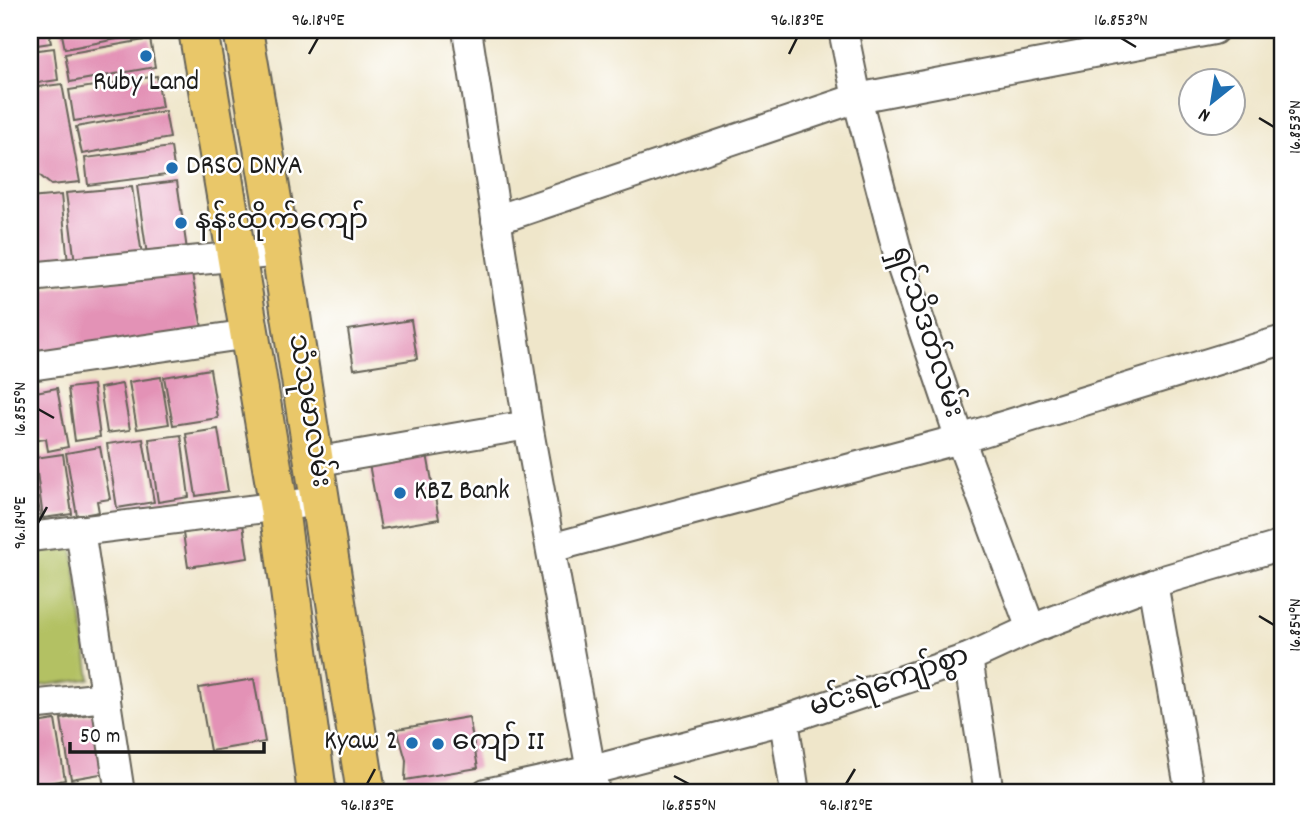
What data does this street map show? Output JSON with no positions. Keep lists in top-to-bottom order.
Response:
{
  "streets": {
    "main road": ["သံသုမာလမ်း"],
    "street": ["ရှင်သိဒတ်လမ်း", "မင်းရဲကျော်စွာ"]
  },
  "crossings": [
    ["ရှင်သိဒတ်လမ်း", "မင်းရဲကျော်စွာ"]
  ],
  "places": [
    "Ruby Land",
    "DRSO DNYA",
    "နန်းထိုက်ကျော်",
    "KBZ Bank",
    "Kyaw 2",
    "ကျော် II"
  ],
  "scale_bar": "50 m",
  "north": "bottom left",
  "coordinates": [
    "96.184°E",
    "96.183°E",
    "16.853°N",
    "16.855°N",
    "16.854°N",
    "96.182°E"
  ]
}
